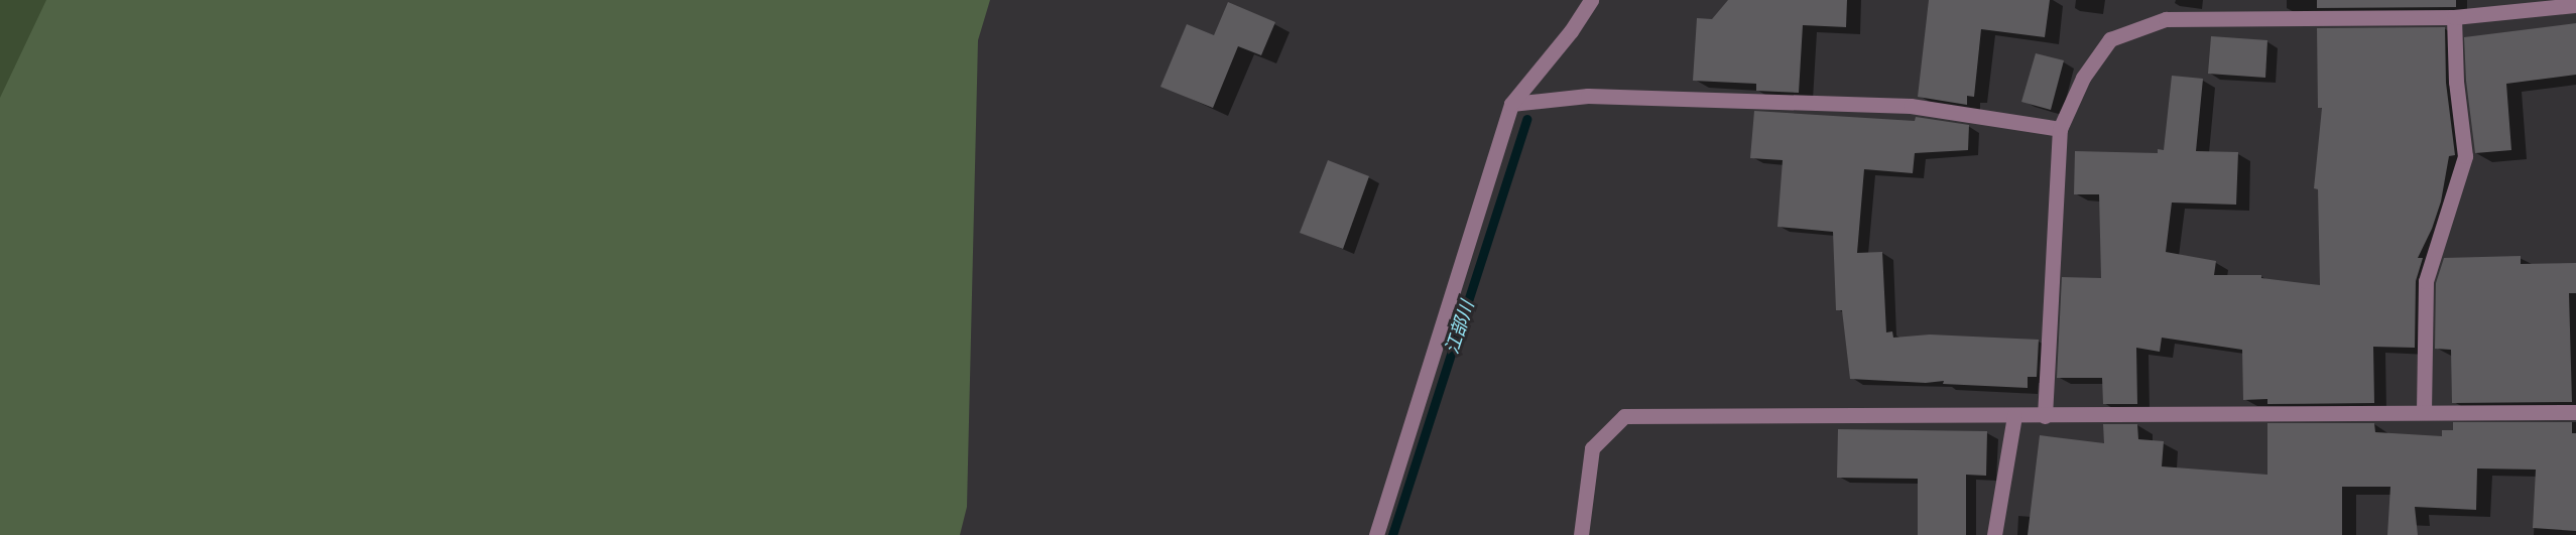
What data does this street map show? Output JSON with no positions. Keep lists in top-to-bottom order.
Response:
{
  "water": ["江部川"]
}
